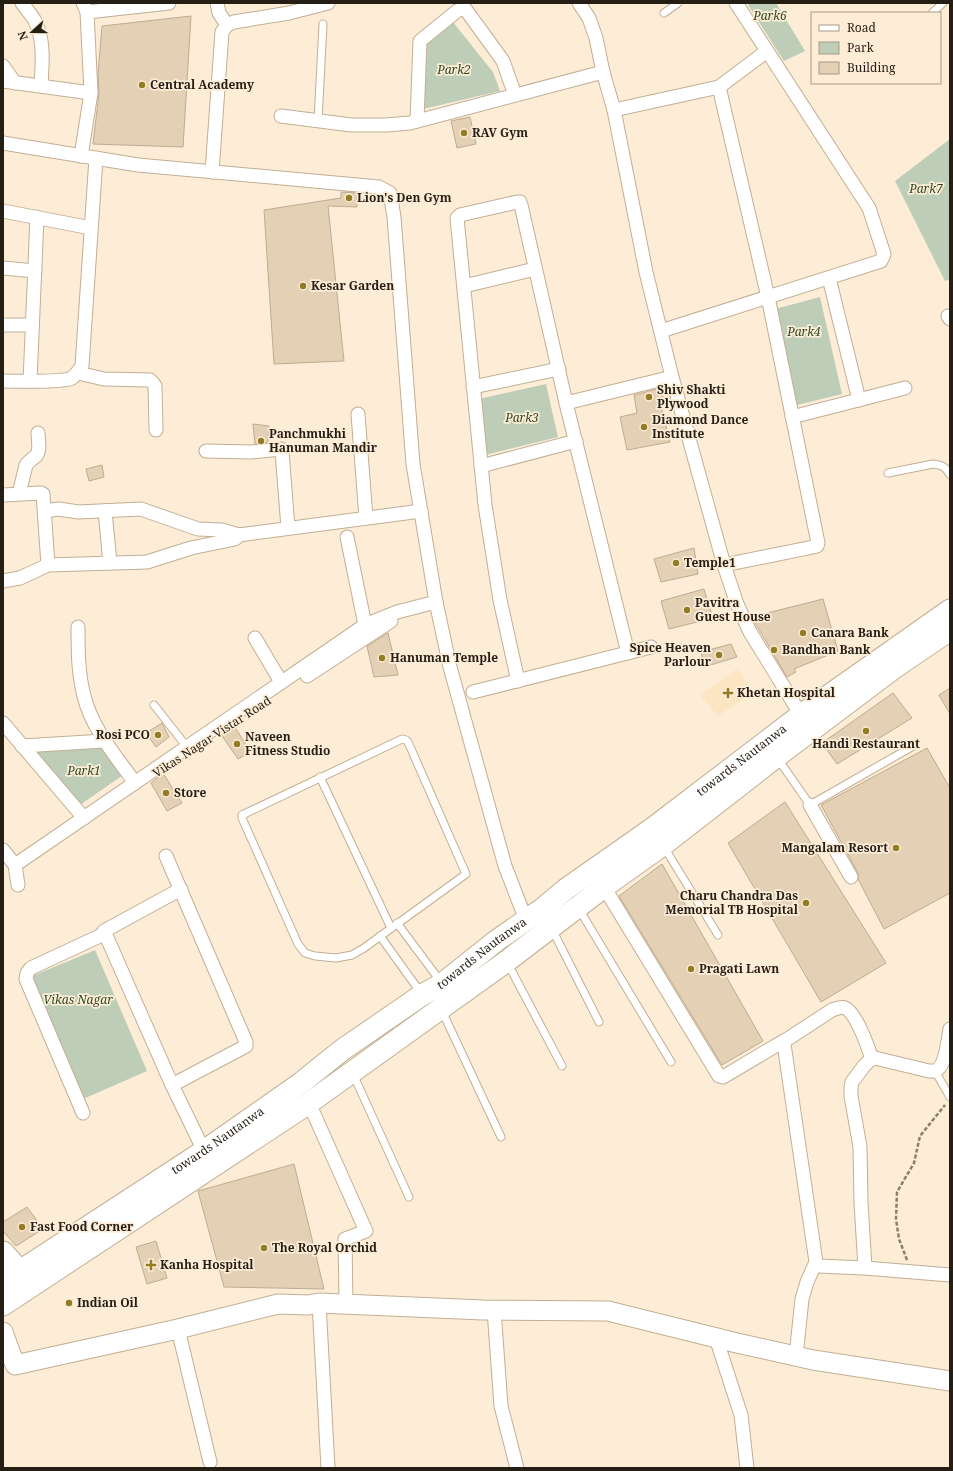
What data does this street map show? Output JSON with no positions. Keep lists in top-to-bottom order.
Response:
{
  "streets": {
    "main road": ["towards Nautanwa"],
    "street": ["Vikas Nagar Vistar Road"]
  },
  "parks": [
    "Park6",
    "Park2",
    "Park7",
    "Park4",
    "Park3",
    "Park1",
    "Vikas Nagar"
  ],
  "places": {
    "other": [
      "Central Academy",
      "RAV Gym",
      "Lion's Den Gym",
      "Kesar Garden",
      "Shiv Shakti Plywood",
      "Diamond Dance Institute",
      "Panchmukhi Hanuman Mandir",
      "Temple1",
      "Pavitra Guest House",
      "Canara Bank",
      "Bandhan Bank",
      "Spice Heaven Parlour",
      "Hanuman Temple",
      "Handi Restaurant",
      "Rosi PCO",
      "Naveen Fitness Studio",
      "Store",
      "Mangalam Resort",
      "Charu Chandra Das Memorial TB Hospital",
      "Pragati Lawn",
      "Fast Food Corner",
      "The Royal Orchid",
      "Indian Oil"
    ],
    "health": ["Khetan Hospital", "Kanha Hospital"]
  },
  "legend": ["Road", "Park", "Building"],
  "north": "left"
}
